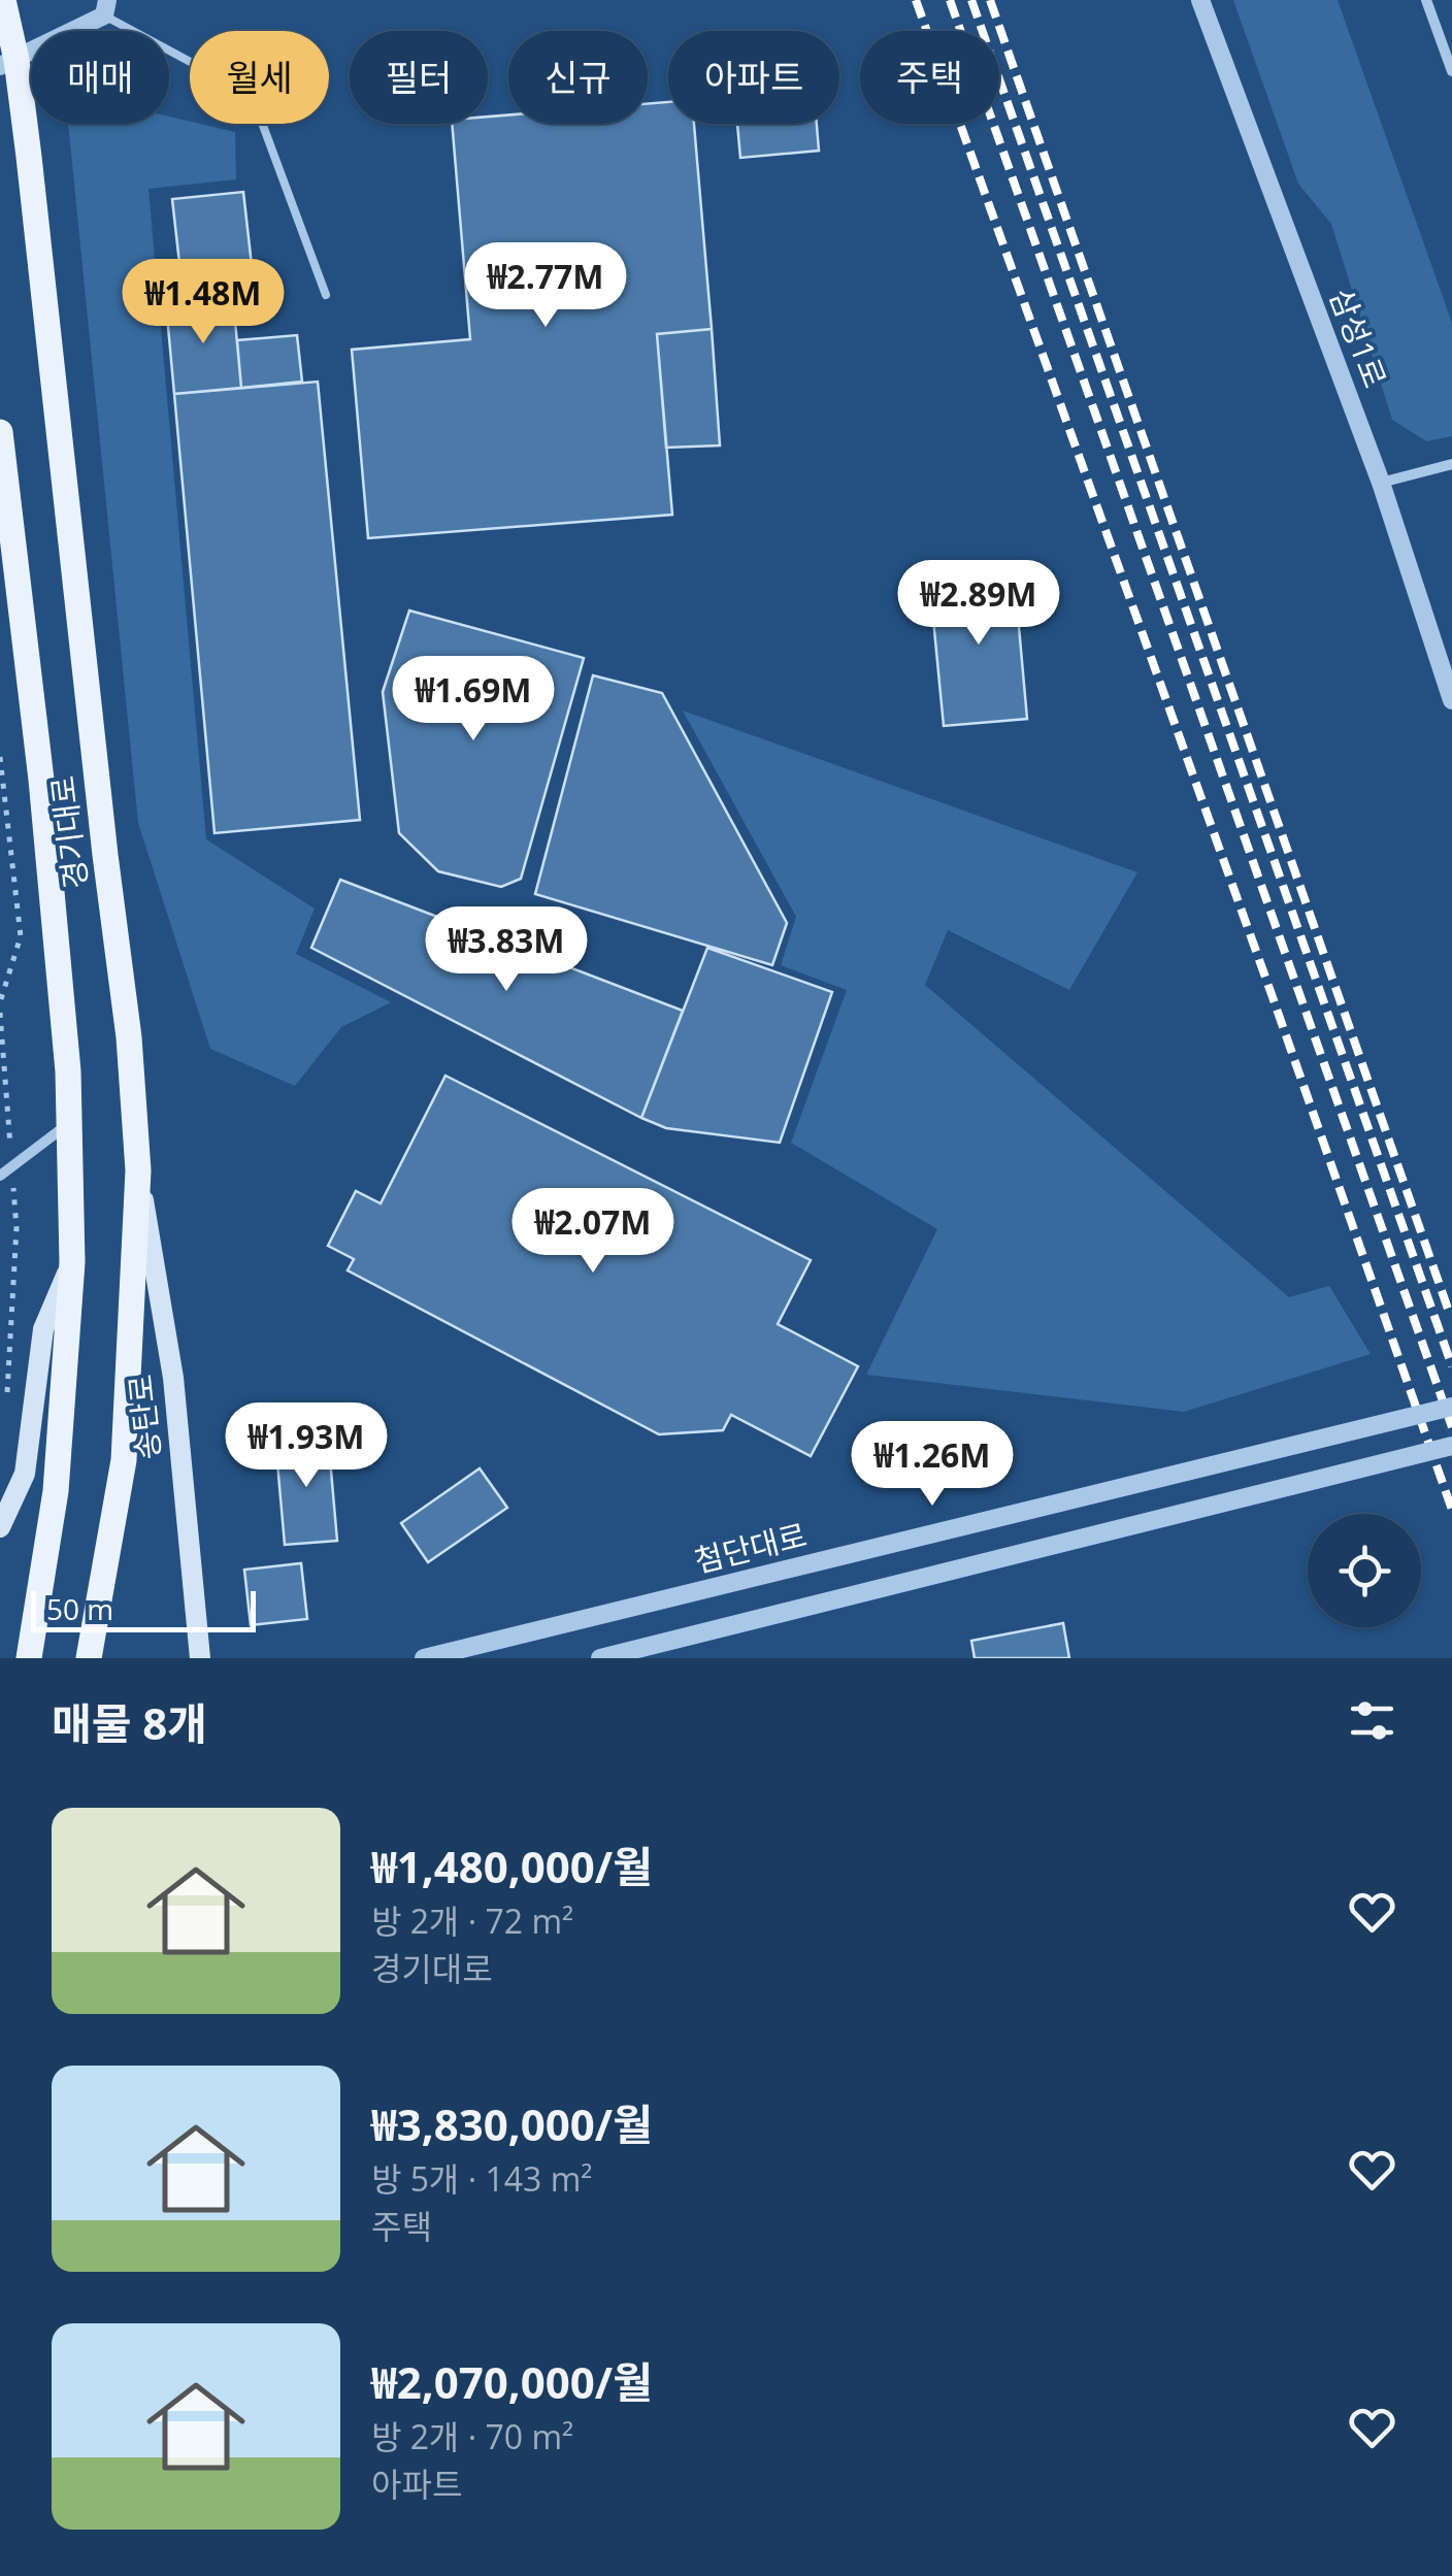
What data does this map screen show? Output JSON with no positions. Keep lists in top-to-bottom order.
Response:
{
  "streets": {
    "main road": ["경기대로", "송탄로"],
    "street": ["삼성1로", "첨단대로"]
  },
  "crossings": [
    ["경기대로", "송탄로"]
  ],
  "scale_bar": "50 m",
  "page": {
    "chip": [
      "매매",
      "월세",
      "필터",
      "신규",
      "아파트",
      "주택"
    ],
    "price": [
      "₩2.77M",
      "₩1.48M",
      "₩2.89M",
      "₩1.69M",
      "₩3.83M",
      "₩2.07M",
      "₩1.93M",
      "₩1.26M"
    ],
    "scale": "50 m",
    "heading": "매물 8개",
    "list": [
      {
        "name": "₩1,480,000/월",
        "note": "방 2개 · 72 m² · 경기대로"
      },
      {
        "name": "₩3,830,000/월",
        "note": "방 5개 · 143 m² · 주택"
      },
      {
        "name": "₩2,070,000/월",
        "note": "방 2개 · 70 m² · 아파트"
      }
    ]
  }
}
